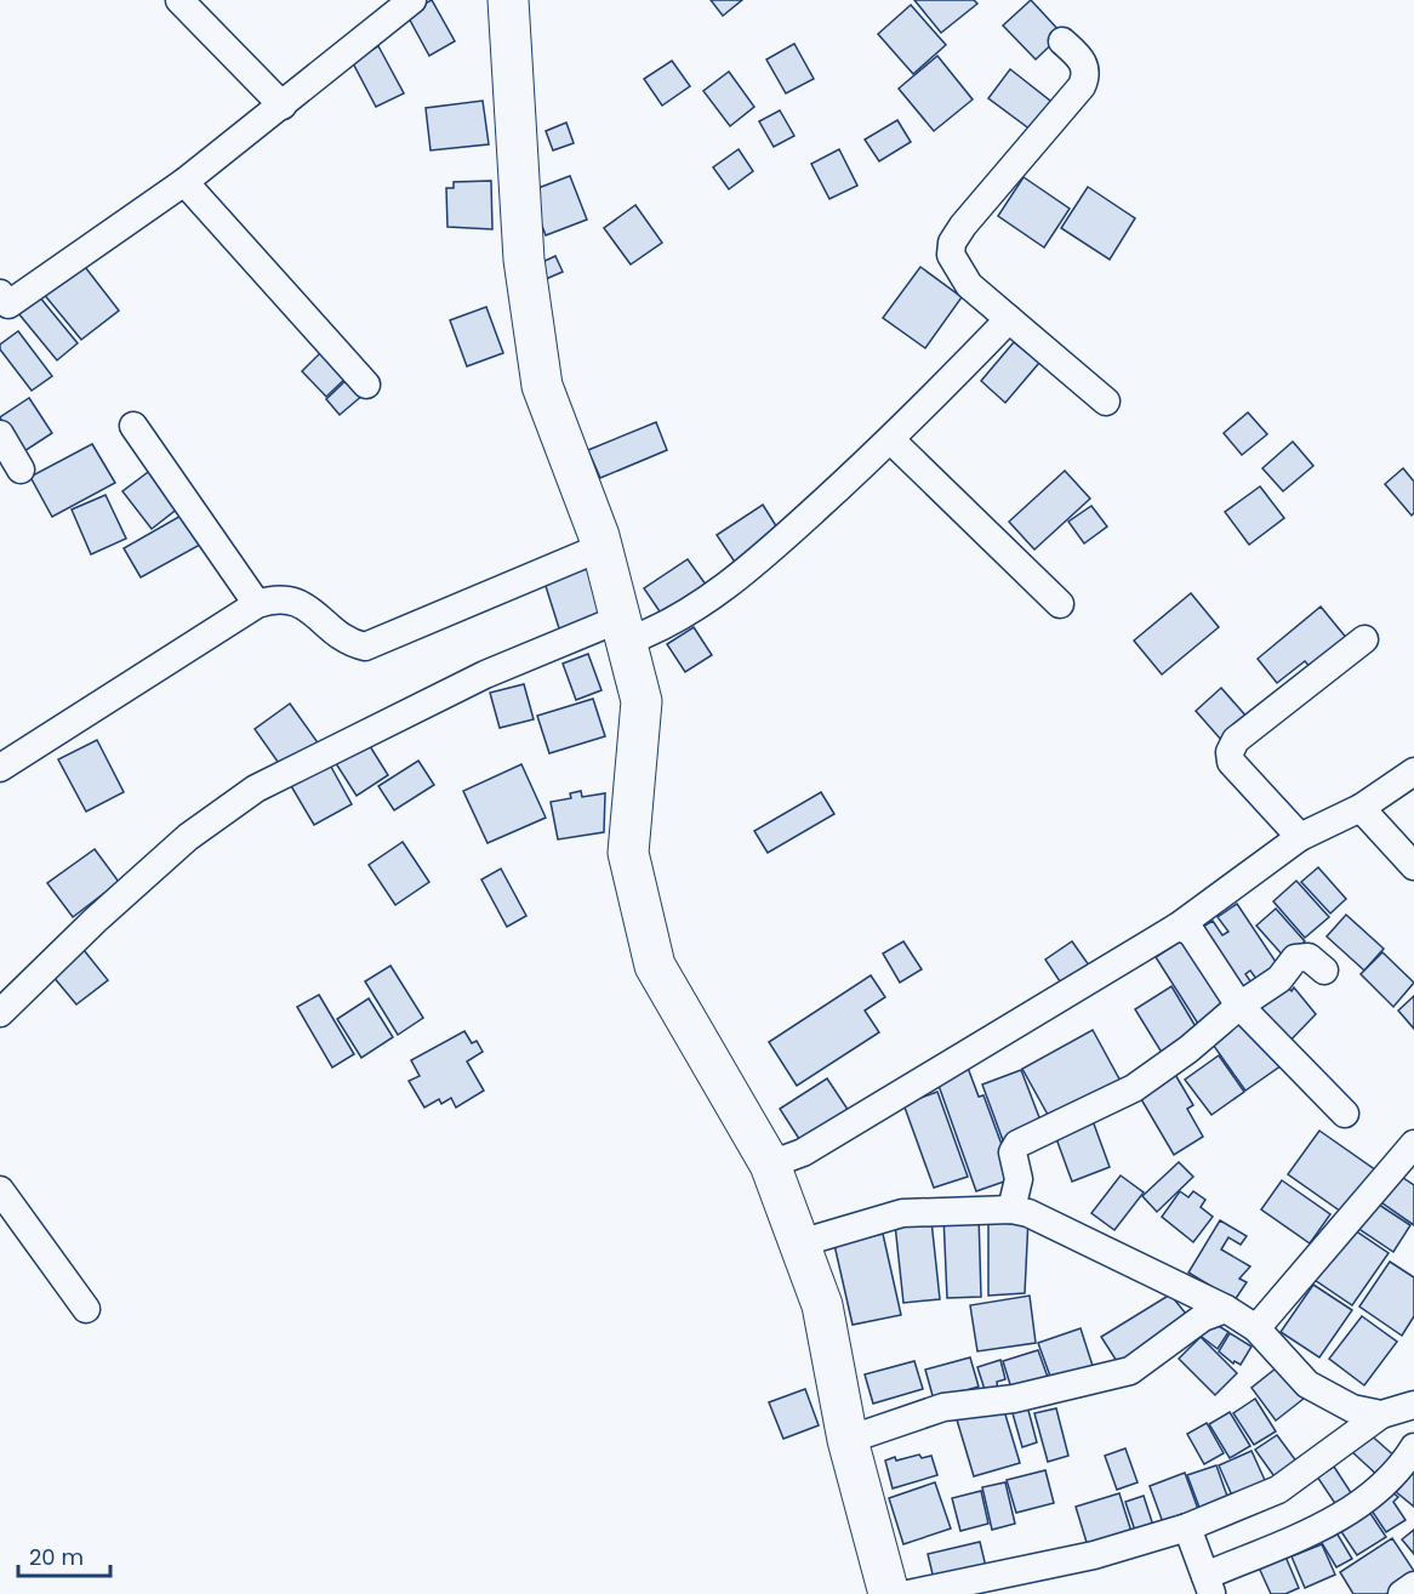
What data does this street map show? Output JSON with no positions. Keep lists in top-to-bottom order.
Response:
{
  "scale_bar": "20 m"
}
